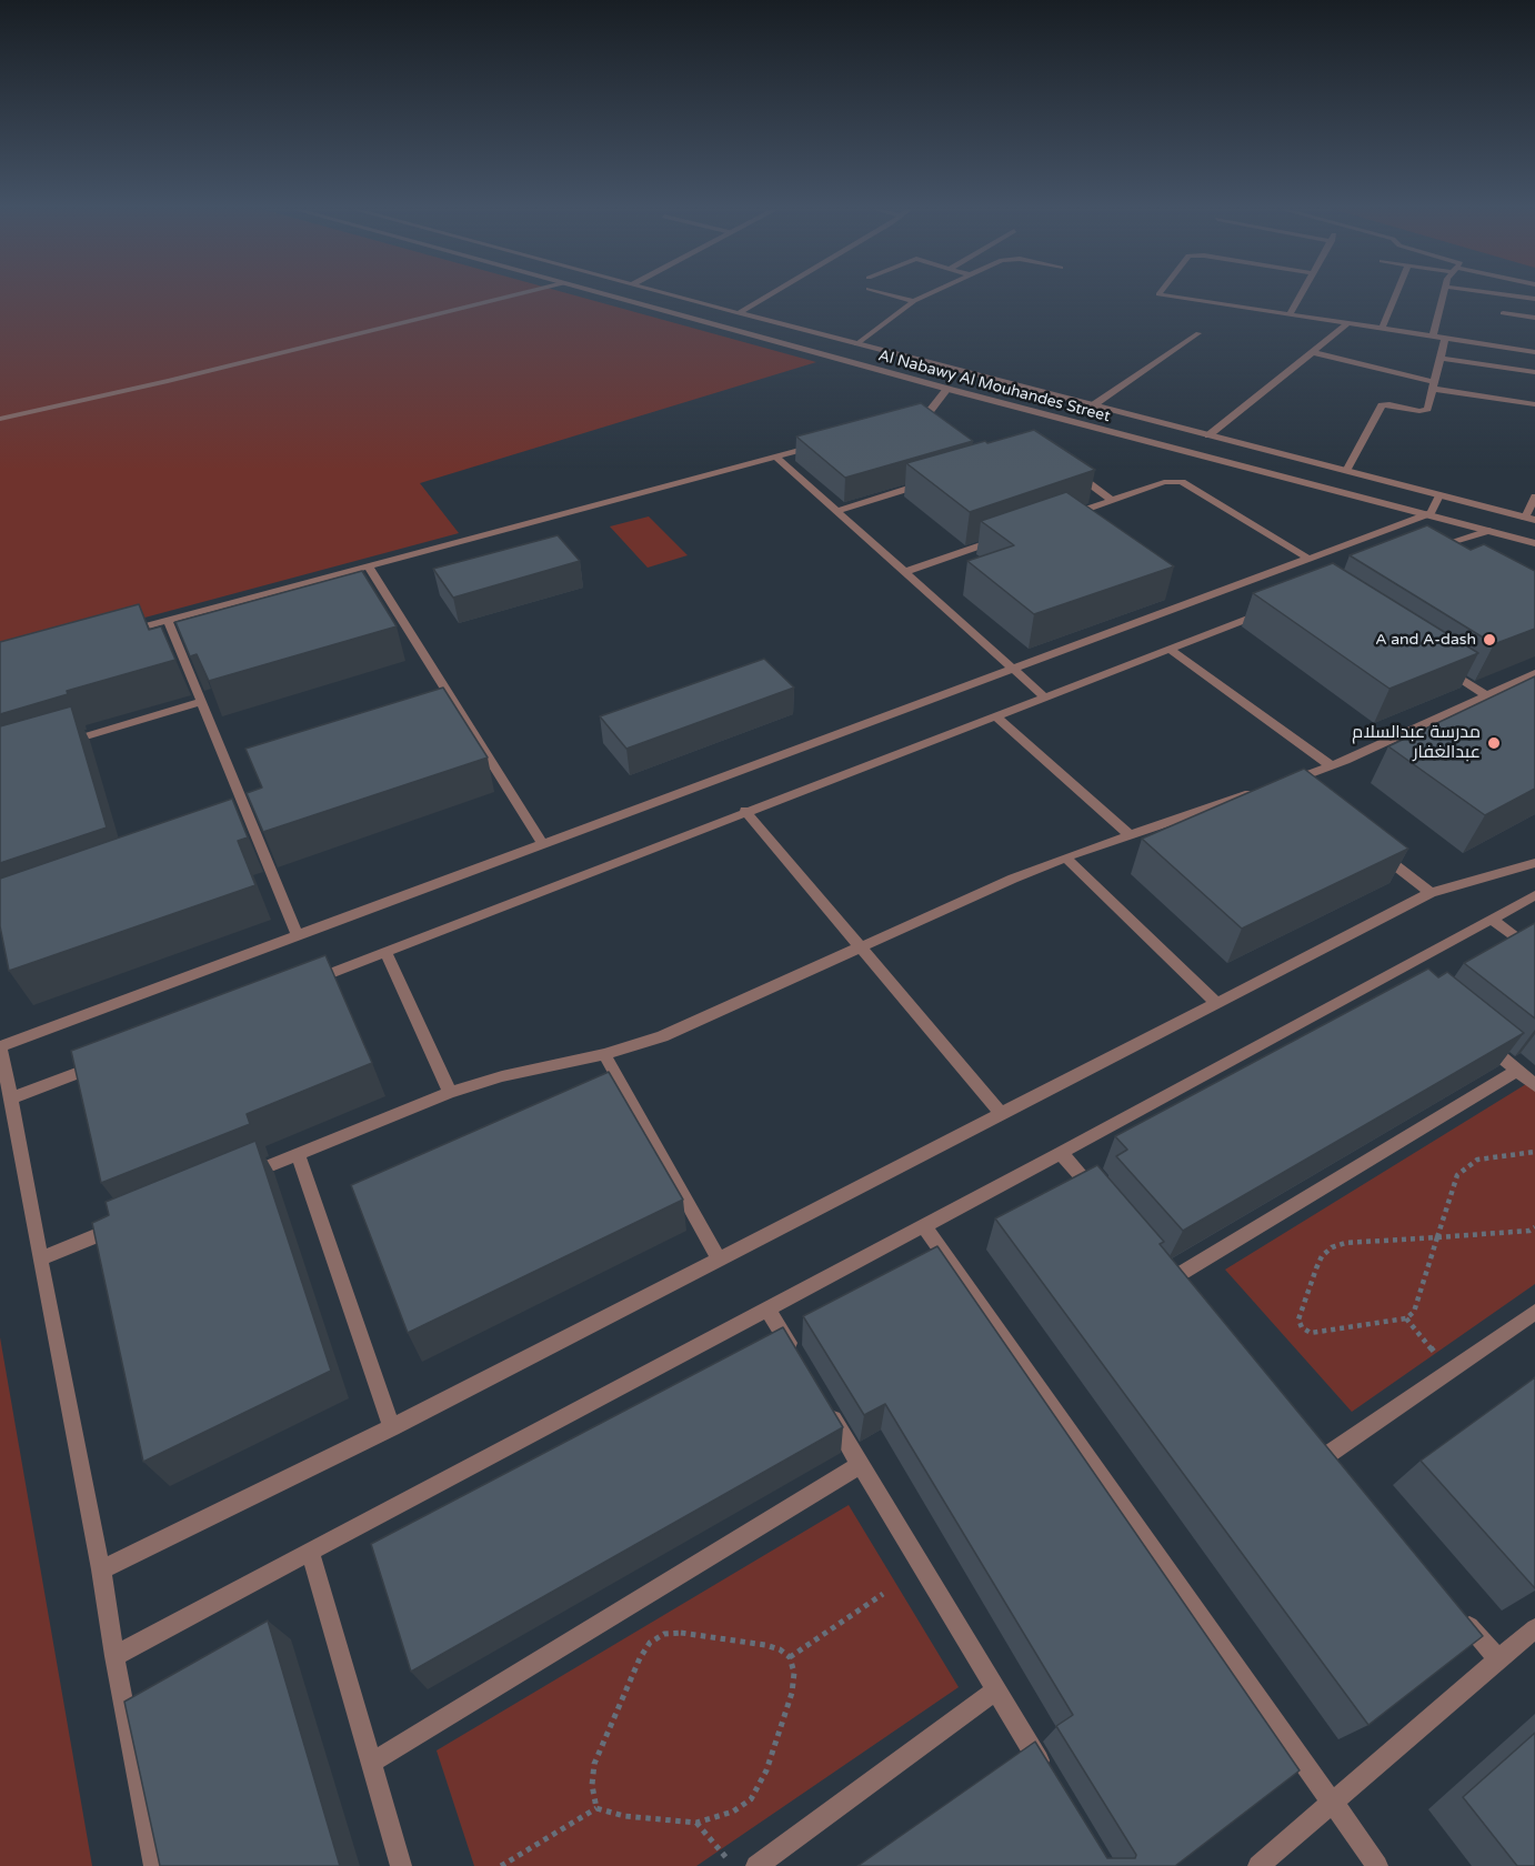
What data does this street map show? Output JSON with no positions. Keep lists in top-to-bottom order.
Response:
{
  "streets": {
    "street": ["Al Nabawy Al Mouhandes Street"]
  },
  "places": ["A and A-dash", "مدرسة عبدالسلام عبدالغفار"]
}
